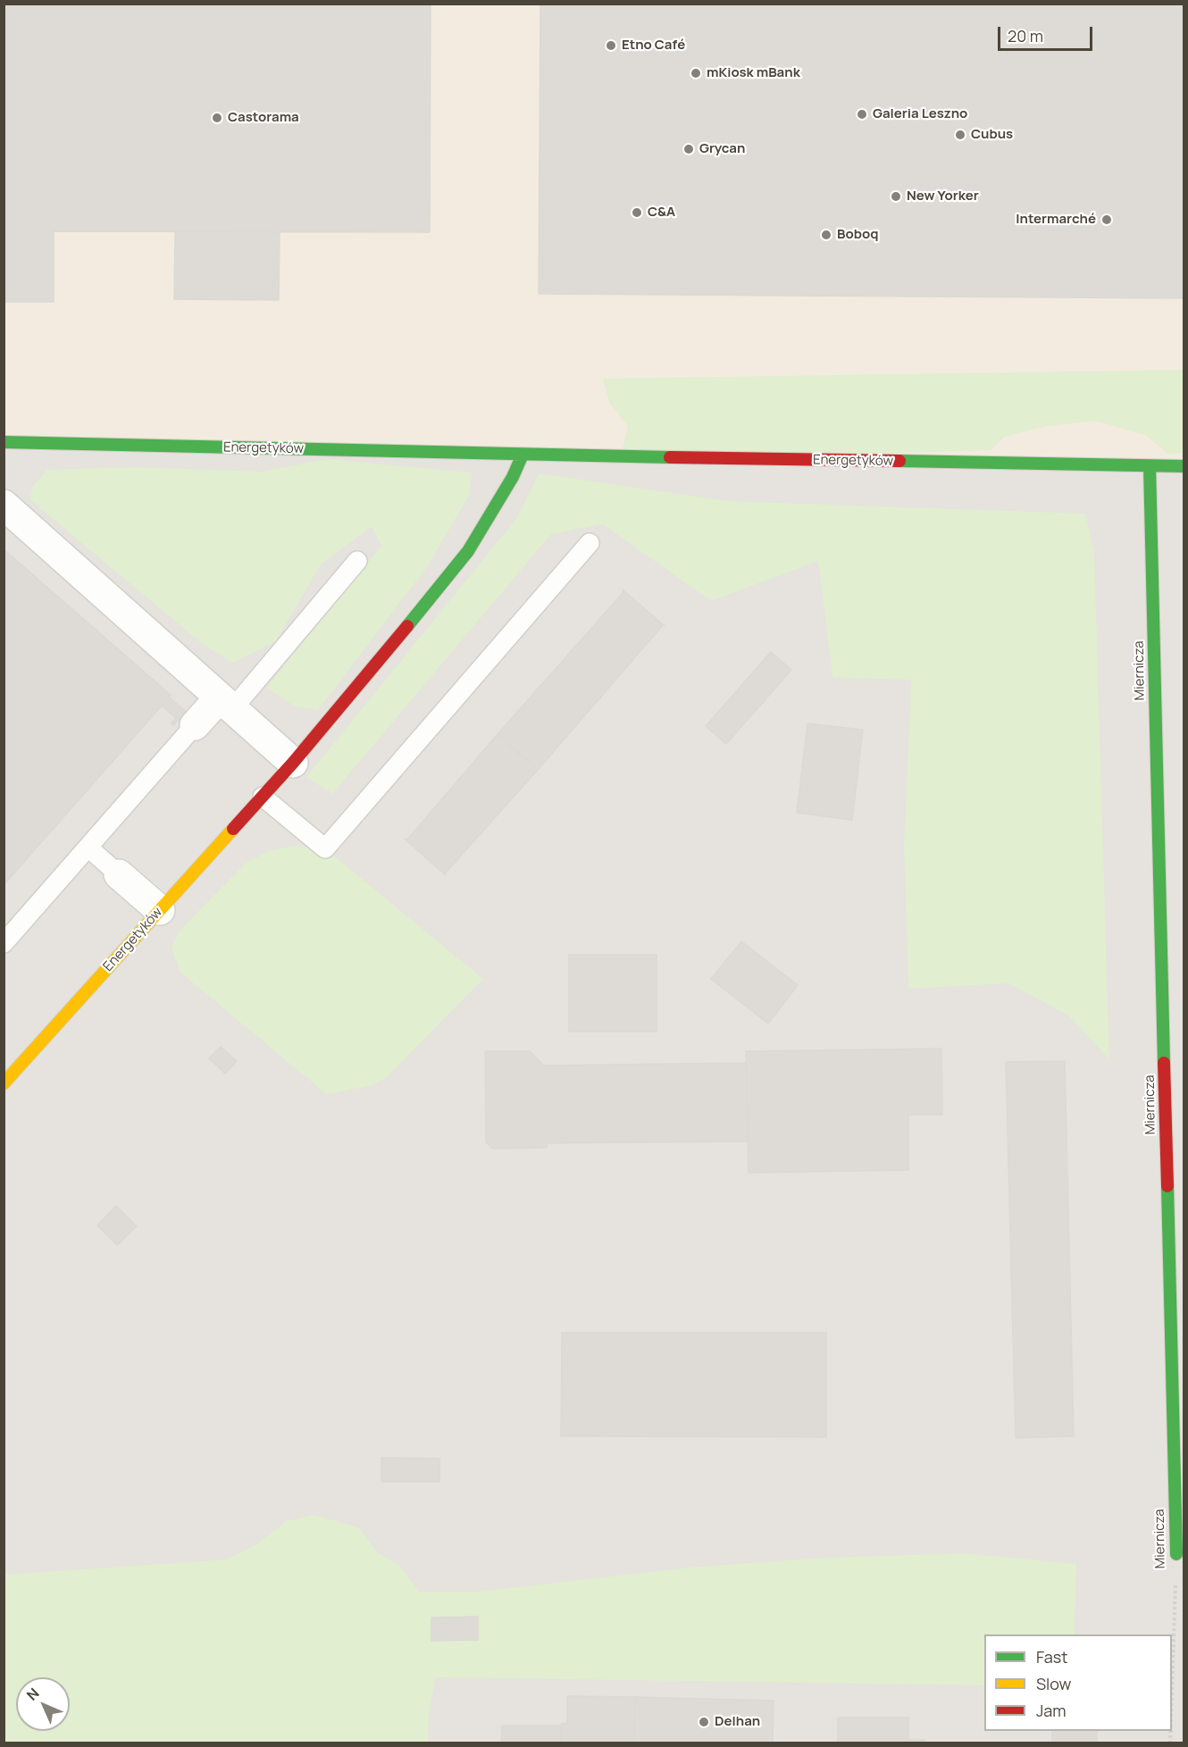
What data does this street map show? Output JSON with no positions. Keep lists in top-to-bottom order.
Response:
{
  "streets": {
    "street": ["Energetyków", "Miernicza"]
  },
  "crossings": [
    ["Energetyków", "Miernicza"]
  ],
  "places": [
    "Etno Café",
    "mKiosk mBank",
    "Galeria Leszno",
    "Castorama",
    "Cubus",
    "Grycan",
    "New Yorker",
    "C&A",
    "Intermarché",
    "Boboq",
    "Delhan"
  ],
  "legend": ["Fast", "Slow", "Jam"],
  "scale_bar": "20 m",
  "north": "top left"
}
